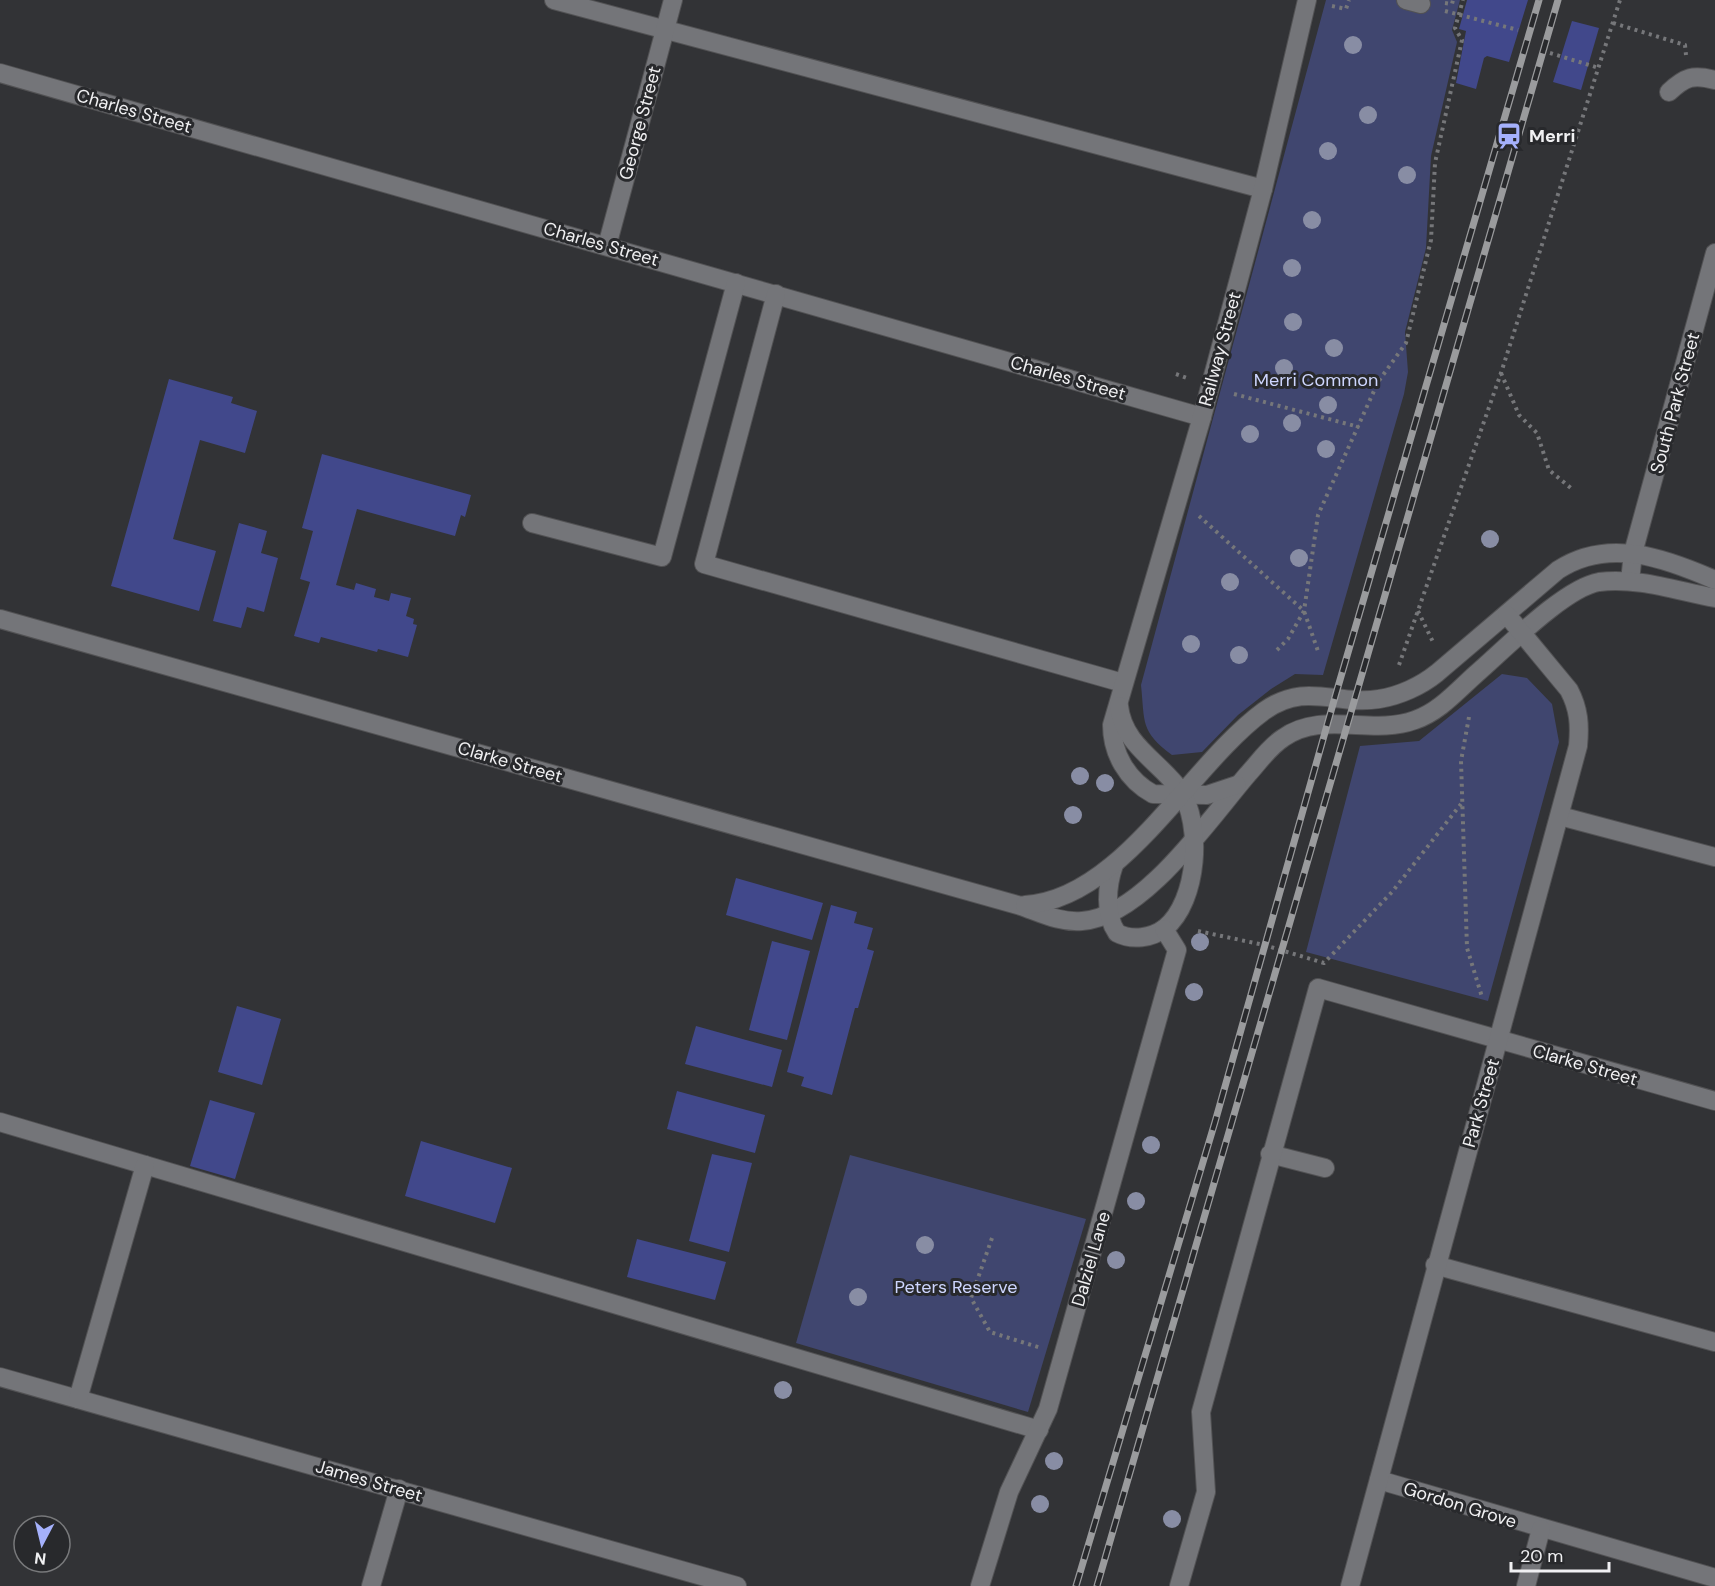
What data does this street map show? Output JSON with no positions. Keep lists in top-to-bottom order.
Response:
{
  "streets": {
    "street": [
      "Charles Street",
      "George Street",
      "Railway Street",
      "South Park Street",
      "Clarke Street",
      "Park Street",
      "Dalziel Lane",
      "James Street",
      "Gordon Grove"
    ]
  },
  "crossings": [
    ["Charles Street", "George Street"],
    ["Charles Street", "Railway Street"],
    ["Railway Street", "Clarke Street"],
    ["Railway Street", "Dalziel Lane"],
    ["Clarke Street", "Park Street"],
    ["Park Street", "Gordon Grove"]
  ],
  "parks": ["Merri Common", "Peters Reserve"],
  "places": {
    "station": ["Merri"]
  },
  "scale_bar": "20 m",
  "north": "bottom"
}
